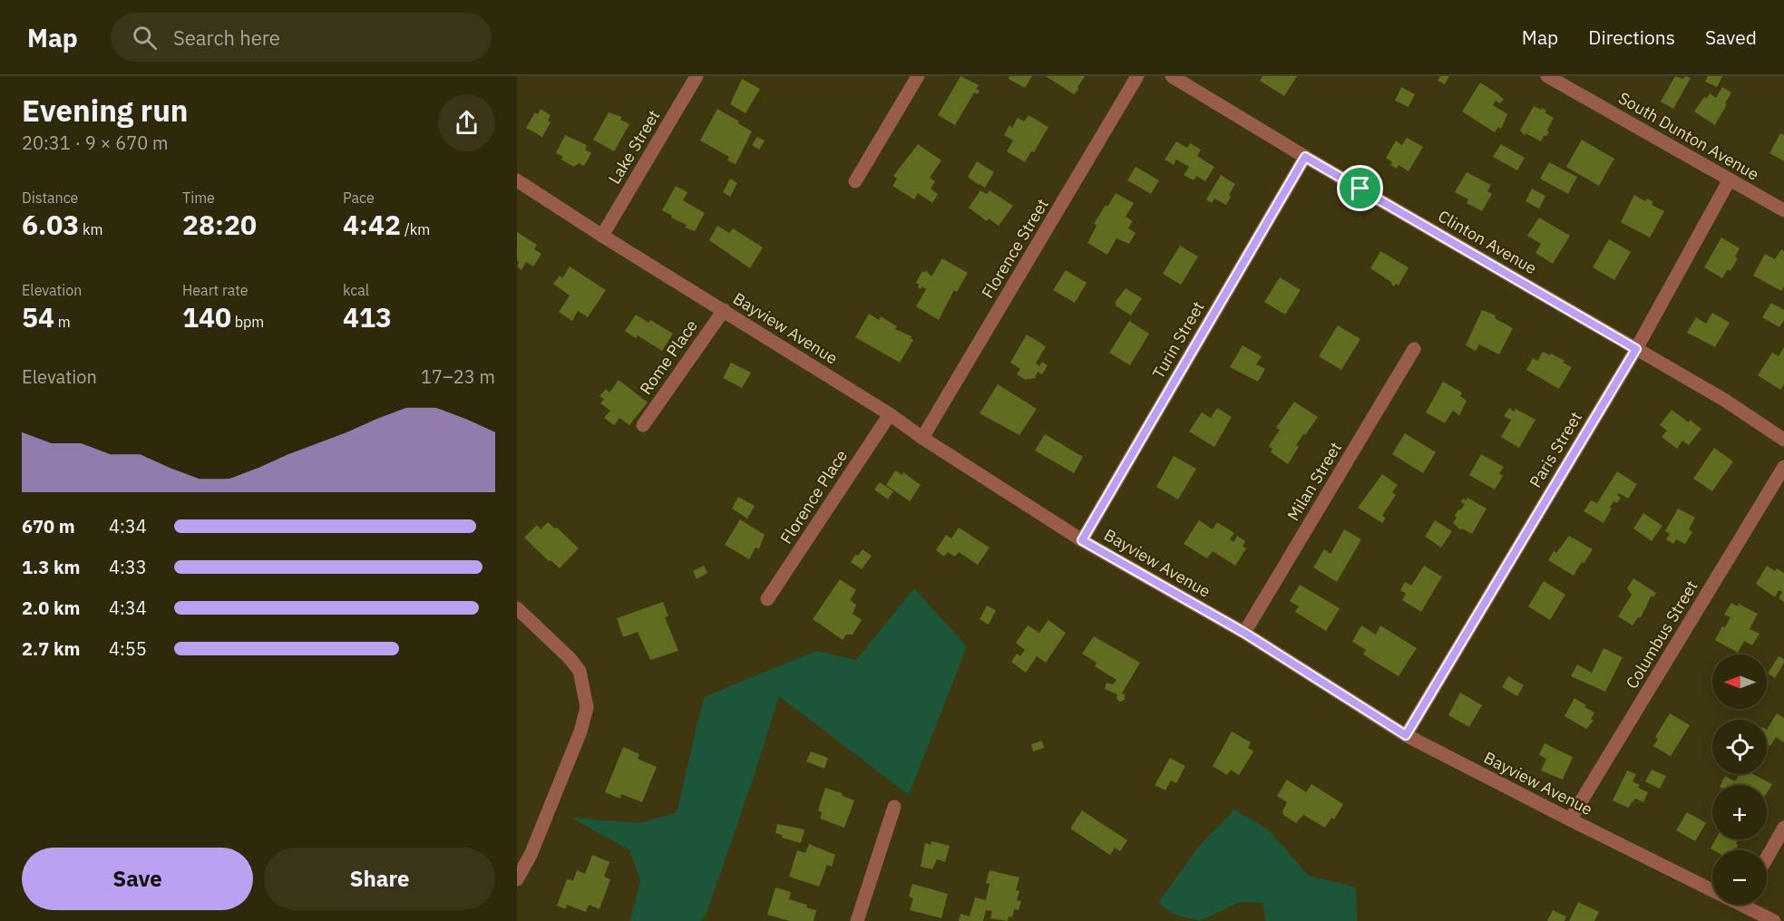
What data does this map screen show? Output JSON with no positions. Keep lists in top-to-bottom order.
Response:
{
  "streets": {
    "street": [
      "South Dunton Avenue",
      "Lake Street",
      "Clinton Avenue",
      "Florence Street",
      "Bayview Avenue",
      "Turin Street",
      "Rome Place",
      "Paris Street",
      "Milan Street",
      "Florence Place",
      "Columbus Street"
    ]
  },
  "crossings": [
    ["South Dunton Avenue", "Paris Street"],
    ["Lake Street", "Bayview Avenue"],
    ["Clinton Avenue", "Turin Street"],
    ["Clinton Avenue", "Paris Street"],
    ["Florence Street", "Bayview Avenue"],
    ["Bayview Avenue", "Turin Street"],
    ["Bayview Avenue", "Rome Place"],
    ["Bayview Avenue", "Paris Street"],
    ["Bayview Avenue", "Milan Street"],
    ["Bayview Avenue", "Florence Place"],
    ["Bayview Avenue", "Columbus Street"]
  ],
  "north": "left",
  "page": {
    "header": "Map",
    "search": "Search here",
    "nav": ["Map", "Directions", "Saved"],
    "heading": ["Evening run", "20:31 · 9 × 670 m"],
    "stats": [
      ["Distance", "6.03 km"],
      ["Time", "28:20"],
      ["Pace", "4:42 /km"],
      ["Elevation", "54 m"],
      ["Heart rate", "140 bpm"],
      ["kcal", "413"]
    ],
    "chart": ["Elevation", "17–23 m"],
    "list": [
      {
        "name": "670 m",
        "note": "4:34"
      },
      {
        "name": "1.3 km",
        "note": "4:33"
      },
      {
        "name": "2.0 km",
        "note": "4:34"
      },
      {
        "name": "2.7 km",
        "note": "4:55"
      }
    ],
    "map_buttons": ["+", "−"],
    "buttons": ["Save", "Share"]
  }
}
